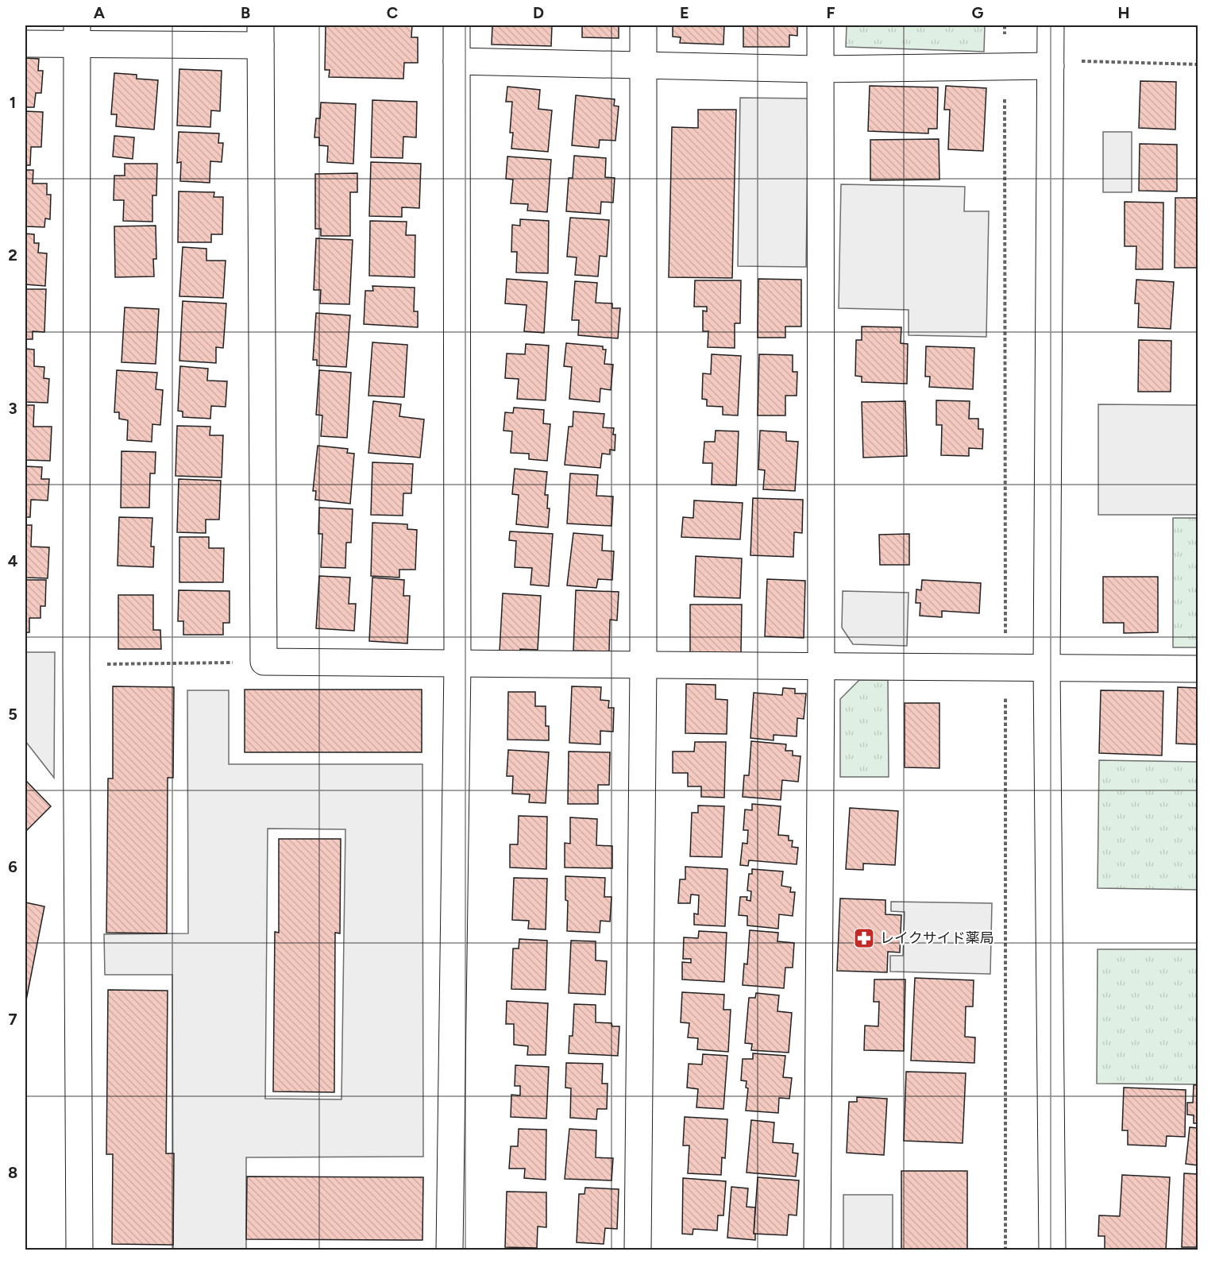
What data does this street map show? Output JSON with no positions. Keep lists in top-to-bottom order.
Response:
{
  "places": {
    "pharmacy": ["レイクサイド薬局"]
  },
  "grid": {
    "columns": [
      "A",
      "B",
      "C",
      "D",
      "E",
      "F",
      "G",
      "H"
    ],
    "rows": [
      "1",
      "2",
      "3",
      "4",
      "5",
      "6",
      "7",
      "8"
    ]
  }
}
